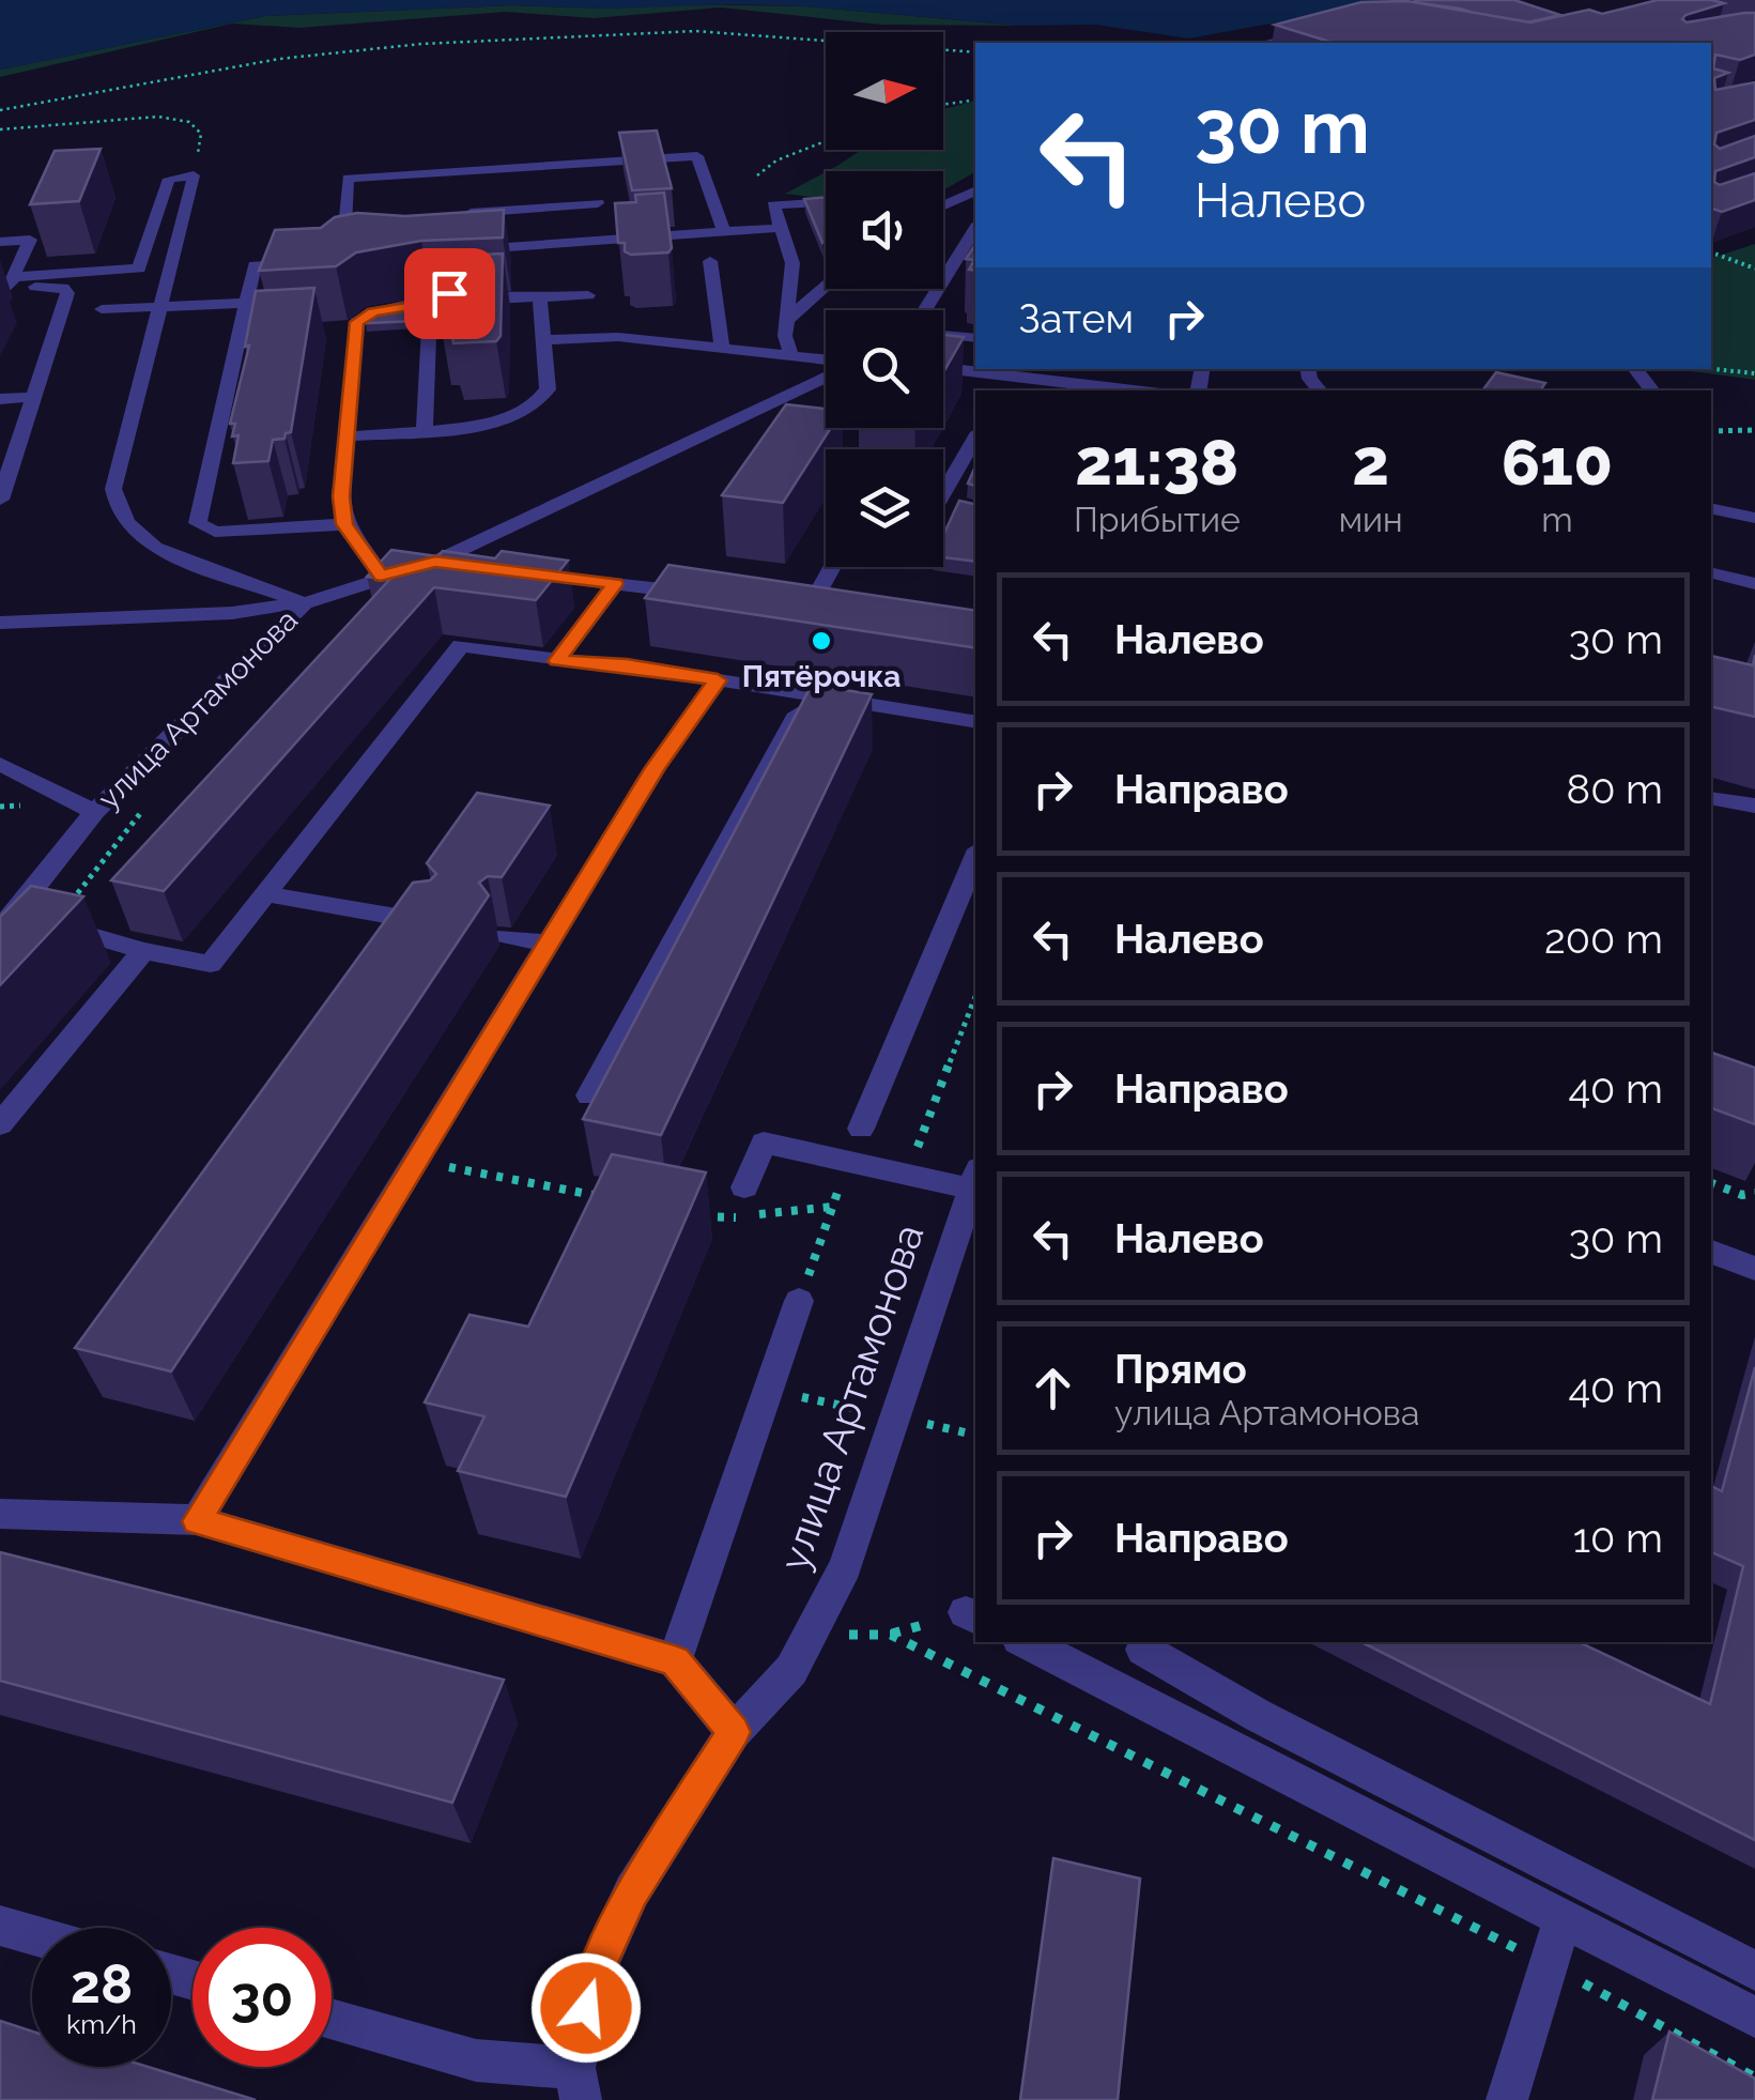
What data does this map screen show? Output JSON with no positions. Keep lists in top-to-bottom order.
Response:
{
  "streets": {
    "street": ["улица Артамонова"]
  },
  "places": ["Пятёрочка"],
  "north": "right",
  "page": {
    "turn": ["30 m", "Налево"],
    "then": "Затем",
    "eta": [
      "21:38",
      "Прибытие",
      "2",
      "мин",
      "610",
      "m"
    ],
    "list": [
      {
        "name": "Налево",
        "value": "30 m"
      },
      {
        "name": "Направо",
        "value": "80 m"
      },
      {
        "name": "Налево",
        "value": "200 m"
      },
      {
        "name": "Направо",
        "value": "40 m"
      },
      {
        "name": "Налево",
        "value": "30 m"
      },
      {
        "name": "Прямо",
        "note": "улица Артамонова",
        "value": "40 m"
      },
      {
        "name": "Направо",
        "value": "10 m"
      }
    ],
    "speed": "28 km/h",
    "limit": "30"
  }
}
